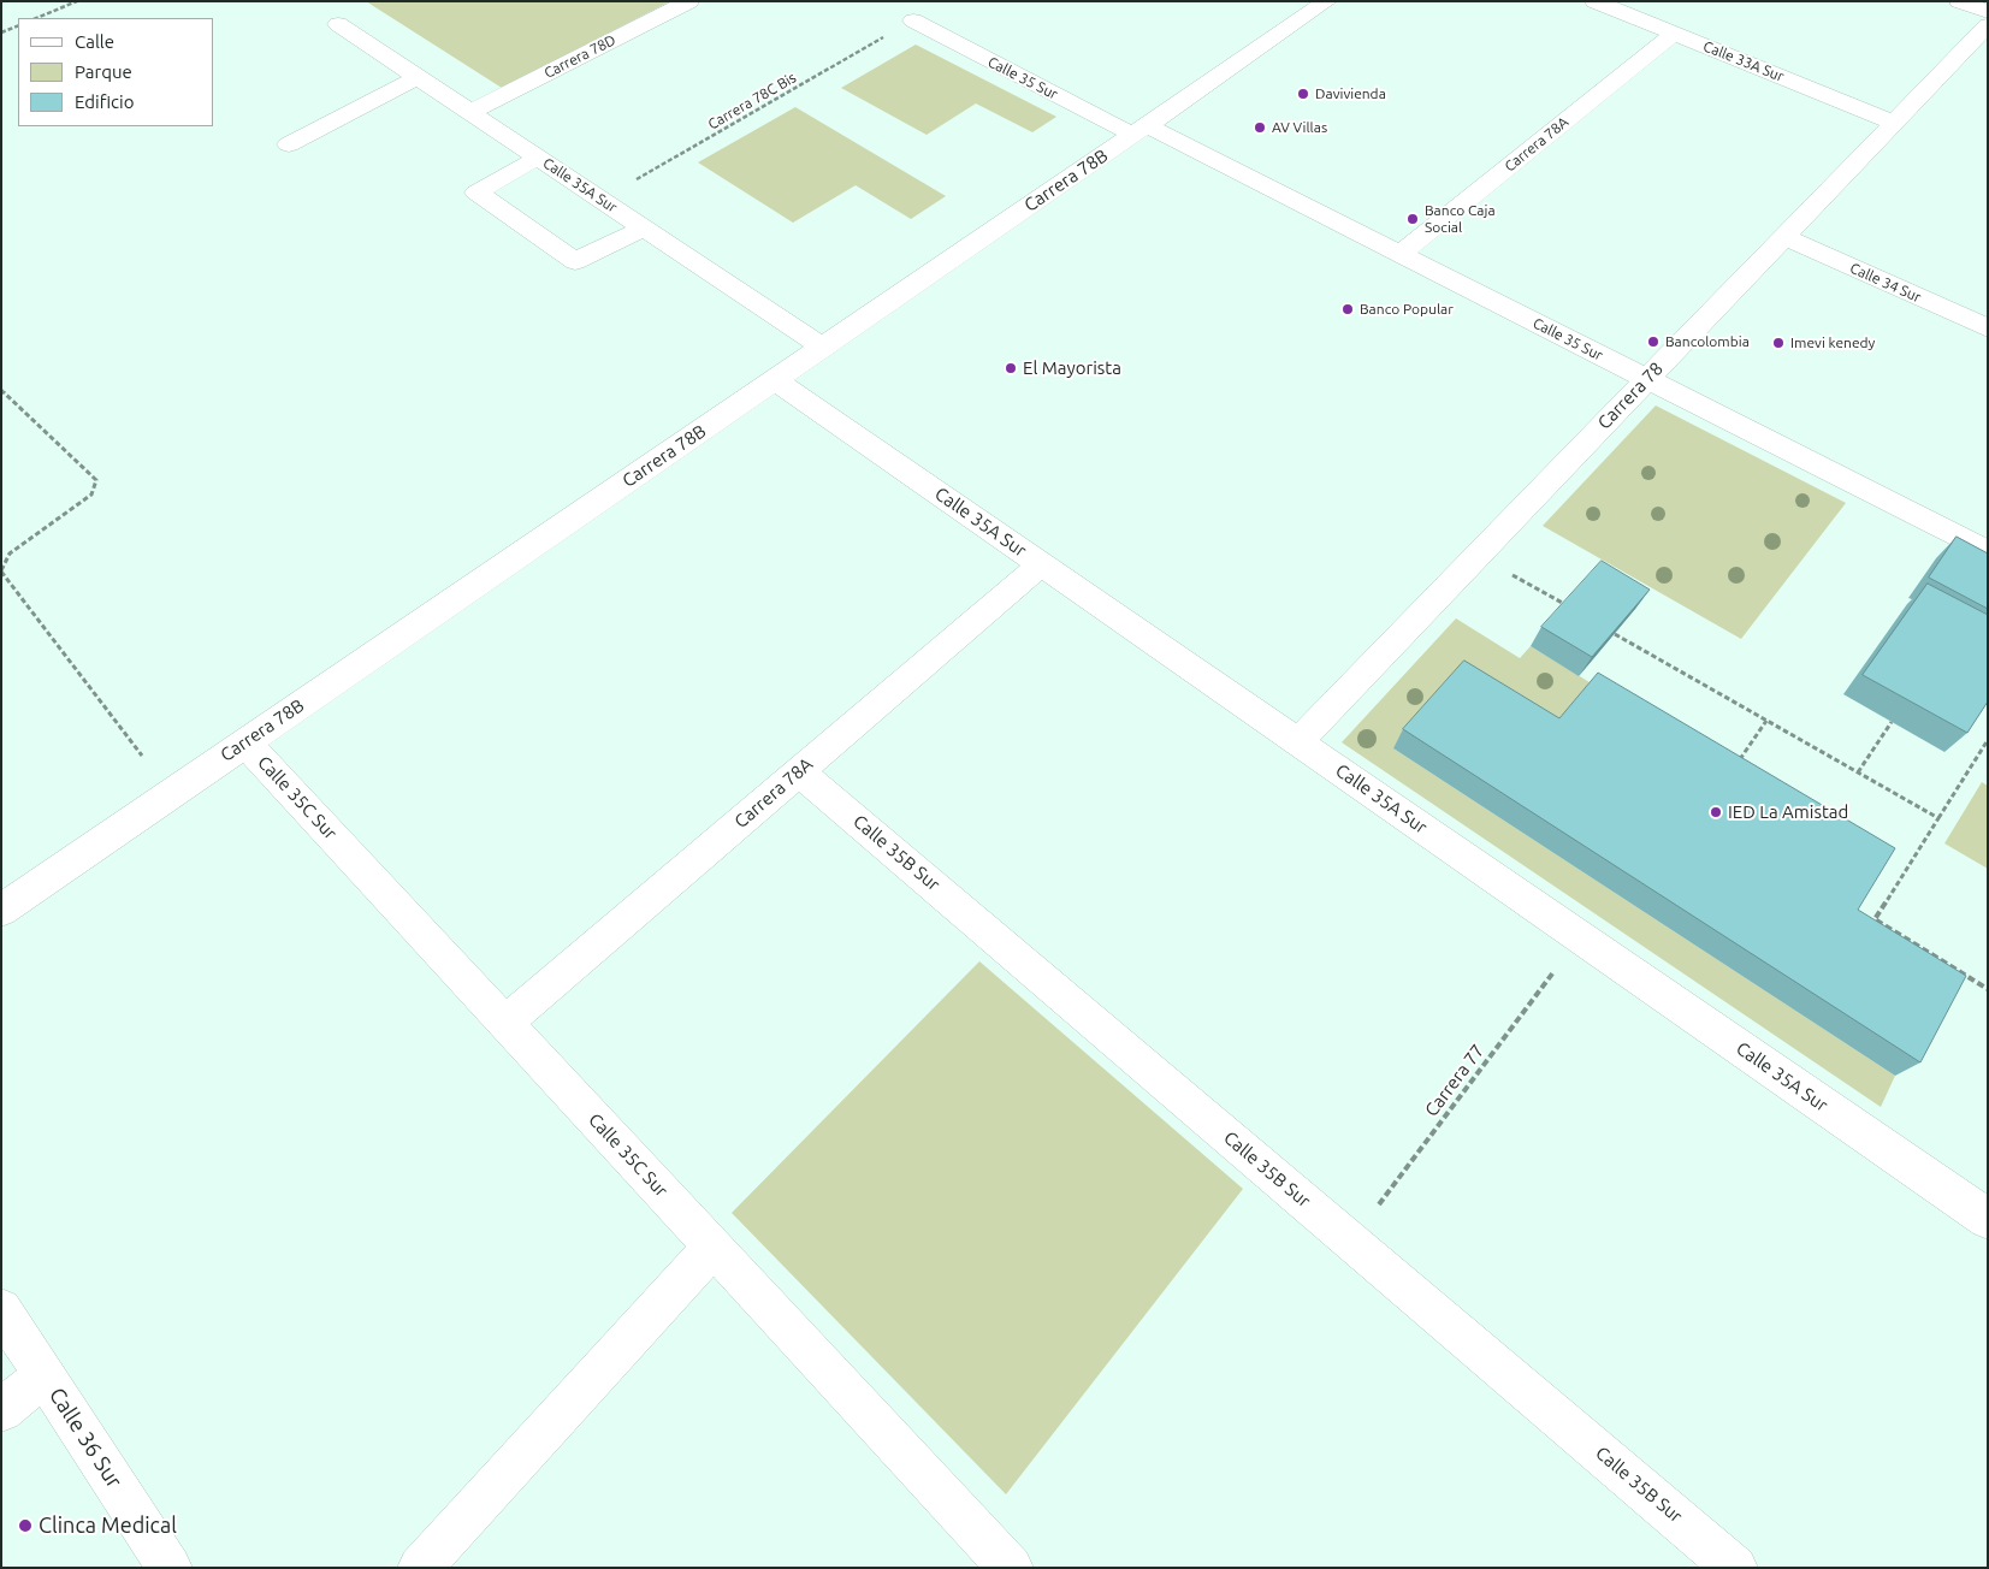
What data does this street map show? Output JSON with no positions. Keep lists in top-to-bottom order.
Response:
{
  "streets": {
    "street": [
      "Carrera 78D",
      "Calle 33A Sur",
      "Calle 35 Sur",
      "Carrera 78A",
      "Carrera 78B",
      "Calle 35A Sur",
      "Calle 34 Sur",
      "Carrera 78",
      "Calle 35C Sur",
      "Calle 35B Sur",
      "Calle 36 Sur"
    ],
    "path": ["Carrera 78C Bis", "Carrera 77"]
  },
  "crossings": [
    ["Carrera 78D", "Calle 35A Sur"],
    ["Calle 33A Sur", "Carrera 78A"],
    ["Calle 33A Sur", "Carrera 78"],
    ["Calle 35 Sur", "Carrera 78C Bis"],
    ["Calle 35 Sur", "Carrera 78A"],
    ["Calle 35 Sur", "Carrera 78B"],
    ["Calle 35 Sur", "Carrera 78"],
    ["Carrera 78C Bis", "Calle 35A Sur"],
    ["Carrera 78A", "Calle 35A Sur"],
    ["Carrera 78A", "Calle 35C Sur"],
    ["Carrera 78A", "Calle 35B Sur"],
    ["Carrera 78B", "Calle 35A Sur"],
    ["Carrera 78B", "Calle 35C Sur"],
    ["Calle 35A Sur", "Carrera 78"],
    ["Calle 35A Sur", "Carrera 77"],
    ["Calle 34 Sur", "Carrera 78"],
    ["Calle 35B Sur", "Carrera 77"]
  ],
  "places": [
    "Davivienda",
    "AV Villas",
    "Banco Caja Social",
    "Banco Popular",
    "Bancolombia",
    "Imevi kenedy",
    "El Mayorista",
    "IED La Amistad",
    "Clinca Medical"
  ],
  "legend": ["Calle", "Parque", "Edificio"]
}
